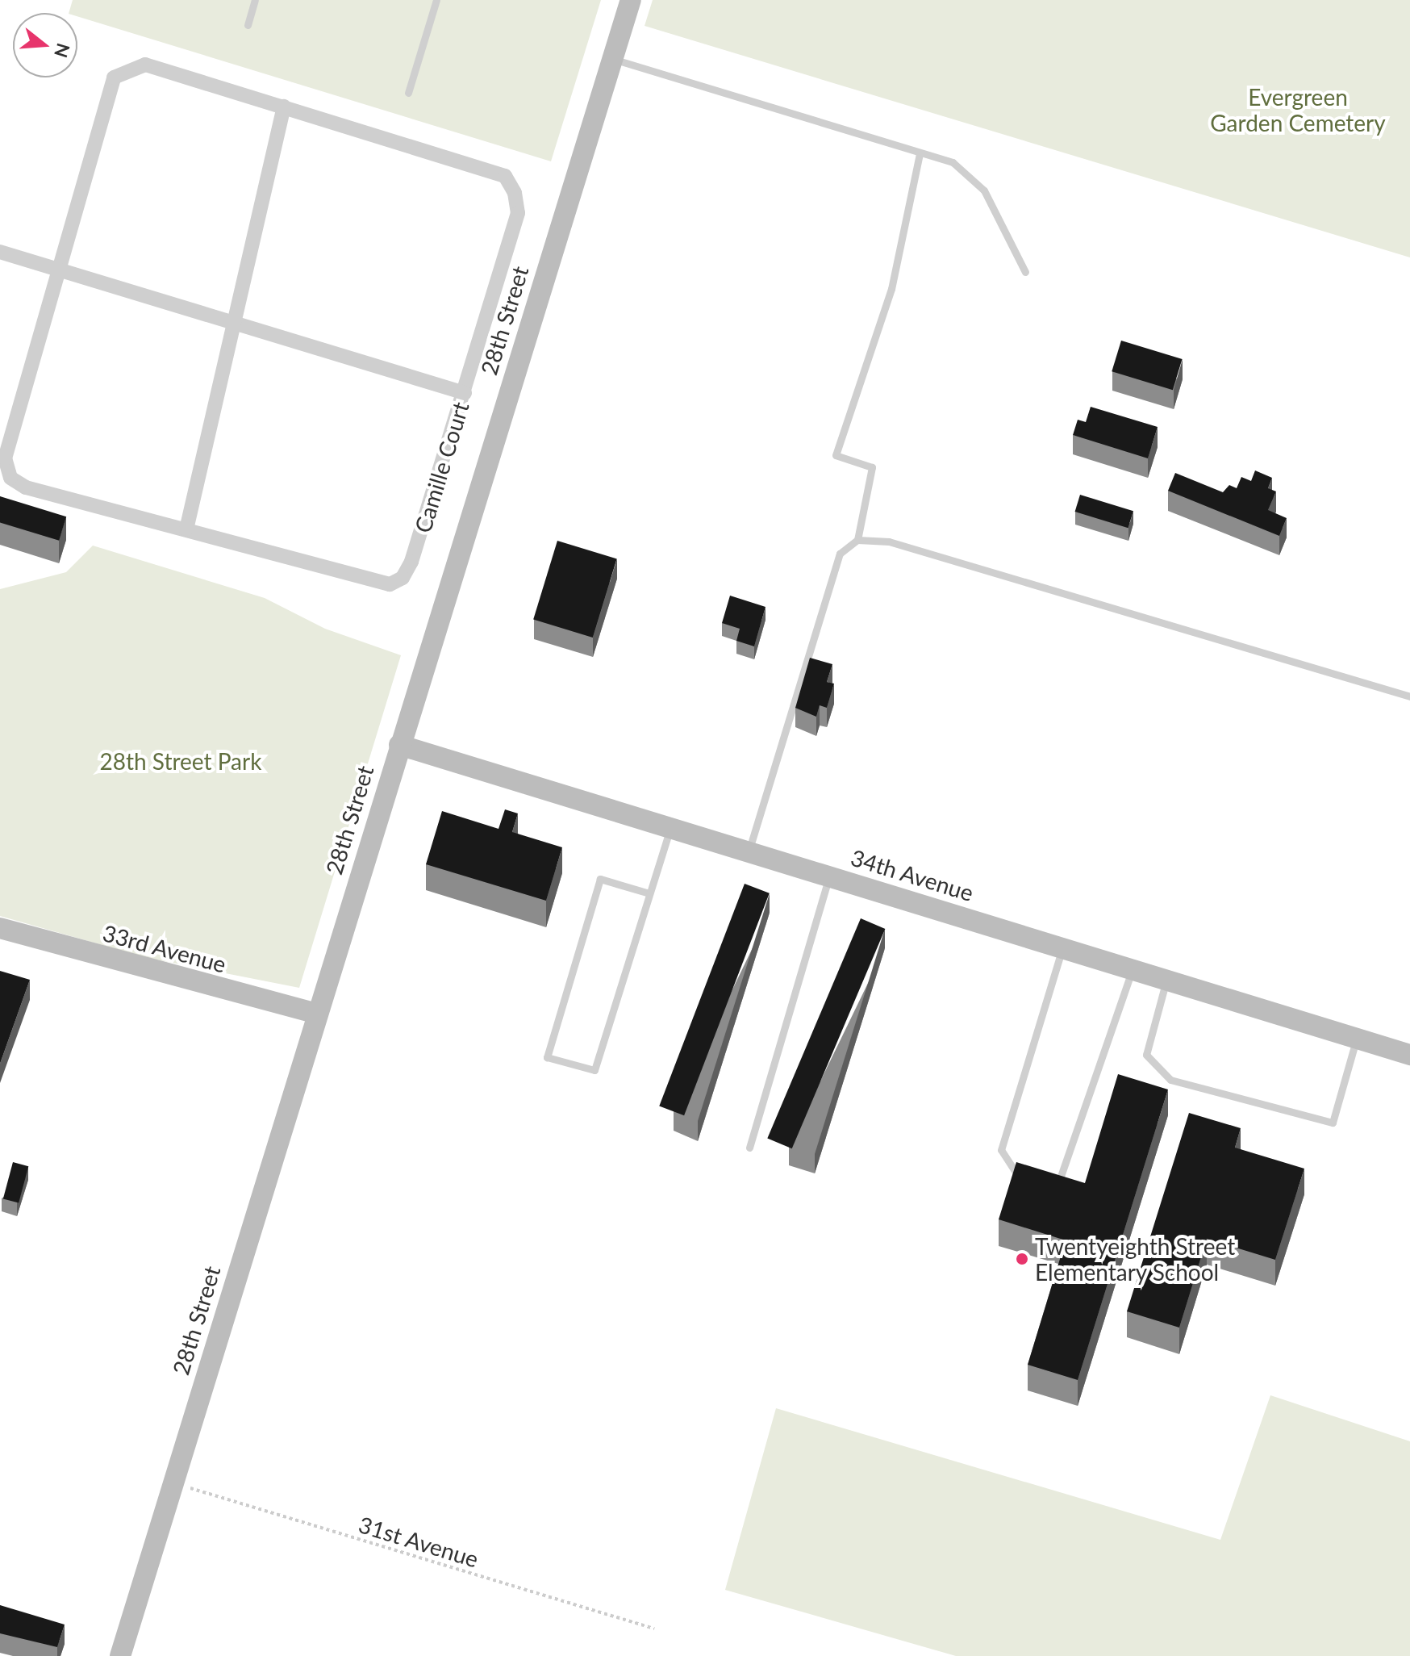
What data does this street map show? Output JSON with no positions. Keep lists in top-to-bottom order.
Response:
{
  "streets": {
    "main road": ["28th Street", "34th Avenue", "33rd Avenue"],
    "street": ["Camille Court"],
    "path": ["31st Avenue"]
  },
  "crossings": [
    ["28th Street", "34th Avenue"],
    ["28th Street", "33rd Avenue"],
    ["28th Street", "31st Avenue"]
  ],
  "parks": ["Evergreen Garden Cemetery", "28th Street Park"],
  "places": ["Twentyeighth Street Elementary School"],
  "north": "right"
}
